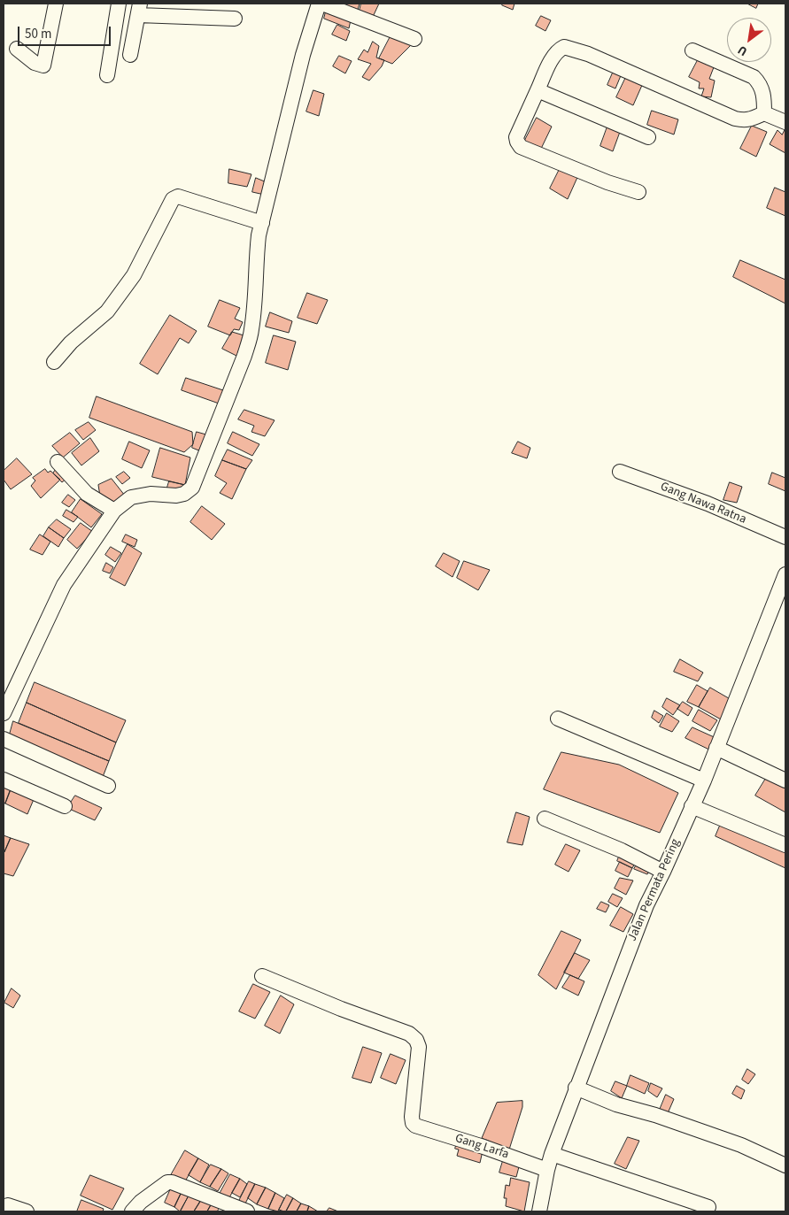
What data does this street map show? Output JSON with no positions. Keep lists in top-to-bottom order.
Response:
{
  "streets": {
    "street": ["Gang Nawa Ratna", "Jalan Permata Pering", "Gang Larfa"]
  },
  "crossings": [
    ["Jalan Permata Pering", "Gang Larfa"]
  ],
  "scale_bar": "50 m",
  "north": "bottom left"
}
